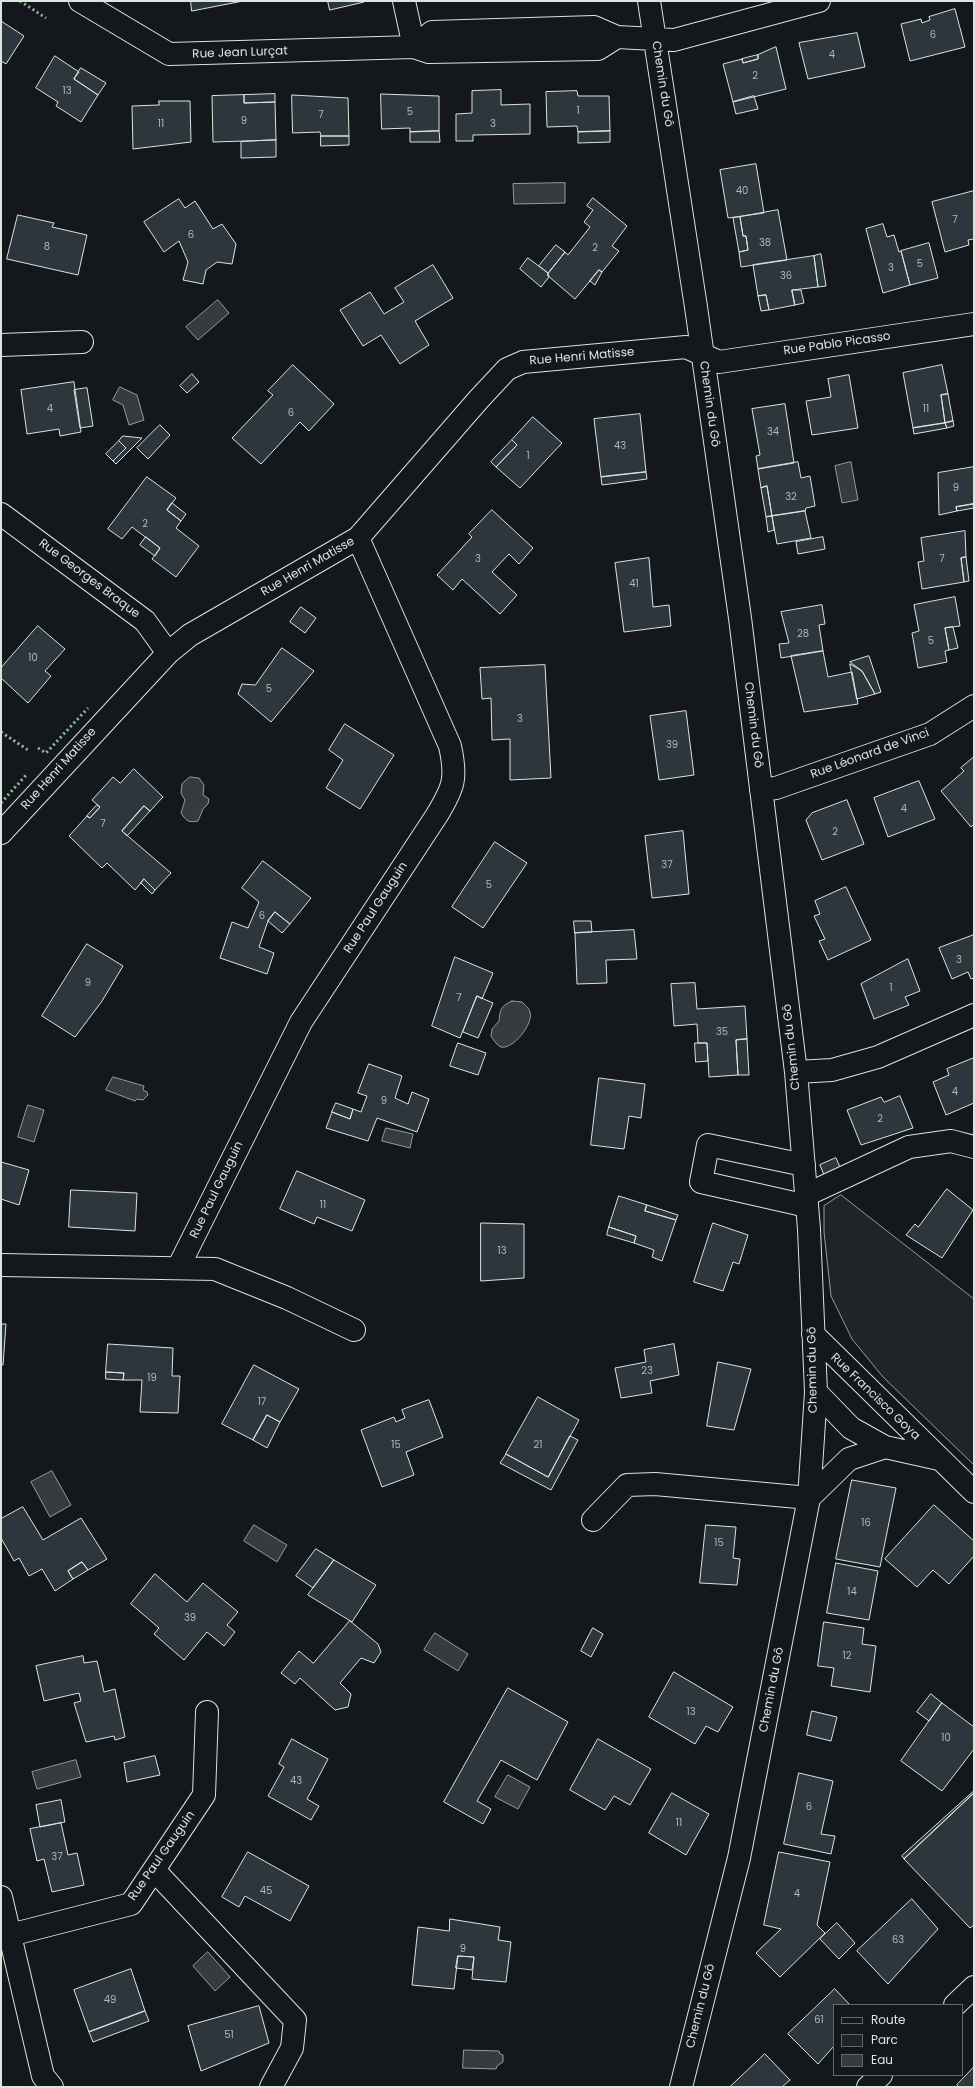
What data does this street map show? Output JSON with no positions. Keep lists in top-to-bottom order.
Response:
{
  "streets": {
    "street": [
      "Rue Jean Lurçat",
      "Chemin du Gô",
      "Rue Pablo Picasso",
      "Rue Henri Matisse",
      "Rue Georges Braque",
      "Rue Léonard de Vinci",
      "Rue Paul Gauguin",
      "Rue Francisco Goya"
    ]
  },
  "crossings": [
    ["Rue Jean Lurçat", "Chemin du Gô"],
    ["Chemin du Gô", "Rue Pablo Picasso"],
    ["Chemin du Gô", "Rue Henri Matisse"],
    ["Chemin du Gô", "Rue Léonard de Vinci"],
    ["Chemin du Gô", "Rue Francisco Goya"],
    ["Rue Pablo Picasso", "Rue Henri Matisse"],
    ["Rue Henri Matisse", "Rue Georges Braque"],
    ["Rue Henri Matisse", "Rue Paul Gauguin"]
  ],
  "house_numbers": [
    "6",
    "4",
    "2",
    "13",
    "1",
    "5",
    "7",
    "9",
    "11",
    "3",
    "40",
    "7",
    "6",
    "38",
    "8",
    "2",
    "5",
    "3",
    "36",
    "4",
    "11",
    "6",
    "34",
    "43",
    "1",
    "9",
    "32",
    "2",
    "3",
    "7",
    "41",
    "28",
    "5",
    "10",
    "5",
    "3",
    "39",
    "4",
    "7",
    "2",
    "37",
    "5",
    "6",
    "3",
    "9",
    "1",
    "7",
    "35",
    "4",
    "9",
    "2",
    "11",
    "13",
    "23",
    "19",
    "17",
    "15",
    "21",
    "16",
    "15",
    "14",
    "39",
    "12",
    "13",
    "10",
    "43",
    "6",
    "11",
    "37",
    "45",
    "4",
    "63",
    "9",
    "49",
    "61",
    "51"
  ],
  "legend": ["Route", "Parc", "Eau"]
}
